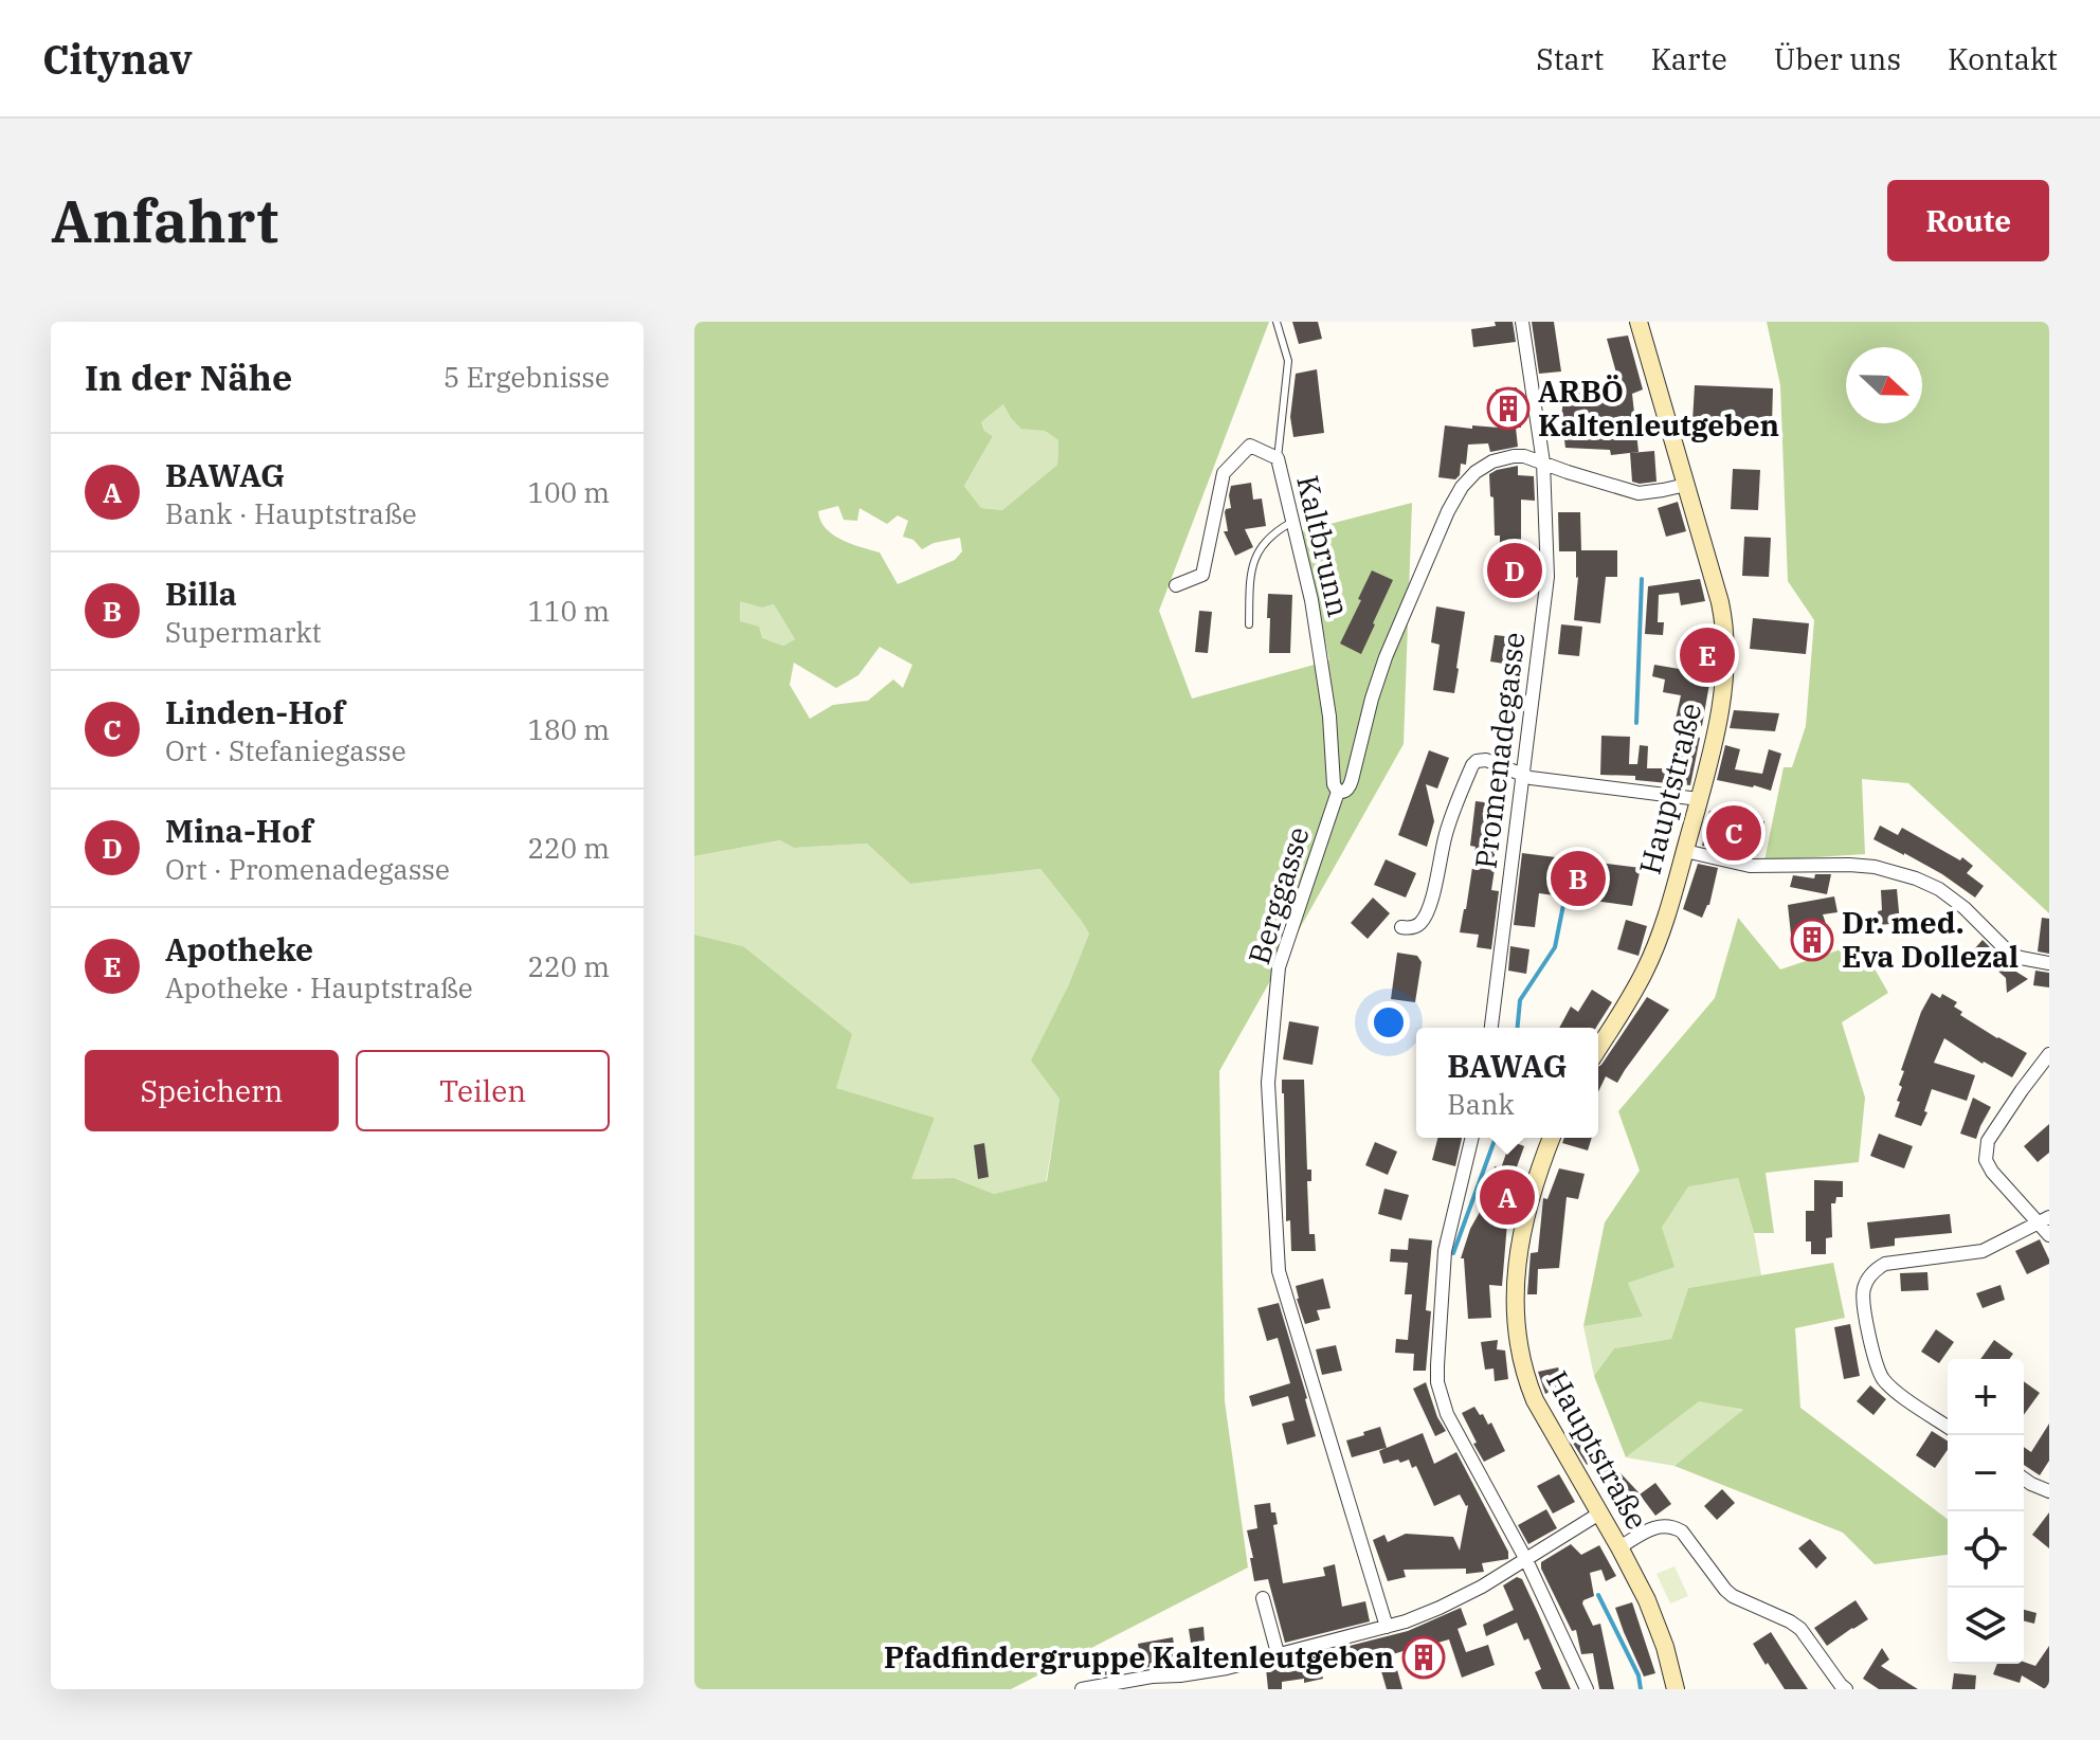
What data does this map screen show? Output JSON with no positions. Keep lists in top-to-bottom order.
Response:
{
  "streets": {
    "main road": ["Hauptstraße"],
    "street": ["Kaltbrunn", "Promenadegasse", "Berggasse"]
  },
  "crossings": [
    ["Kaltbrunn", "Berggasse"],
    ["Promenadegasse", "Berggasse"],
    ["Hauptstraße", "Berggasse"]
  ],
  "places": {
    "building": ["ARBÖ Kaltenleutgeben", "Dr. med. Eva Dollezal", "Pfadfindergruppe Kaltenleutgeben"]
  },
  "north": "right",
  "page": {
    "header": "Citynav",
    "nav": [
      "Start",
      "Karte",
      "Über uns",
      "Kontakt"
    ],
    "buttons": [
      "Route",
      ["Speichern", "Teilen"]
    ],
    "title": "Anfahrt",
    "heading": ["In der Nähe", "5 Ergebnisse"],
    "list": [
      {
        "mark": "A",
        "name": "BAWAG",
        "note": "Bank · Hauptstraße",
        "value": "100 m"
      },
      {
        "mark": "B",
        "name": "Billa",
        "note": "Supermarkt",
        "value": "110 m"
      },
      {
        "mark": "C",
        "name": "Linden-Hof",
        "note": "Ort · Stefaniegasse",
        "value": "180 m"
      },
      {
        "mark": "D",
        "name": "Mina-Hof",
        "note": "Ort · Promenadegasse",
        "value": "220 m"
      },
      {
        "mark": "E",
        "name": "Apotheke",
        "note": "Apotheke · Hauptstraße",
        "value": "220 m"
      }
    ],
    "pins": [
      "D",
      "E",
      "C",
      "B",
      "A"
    ],
    "popup": ["BAWAG", "Bank"],
    "map_buttons": ["+", "−"]
  }
}
